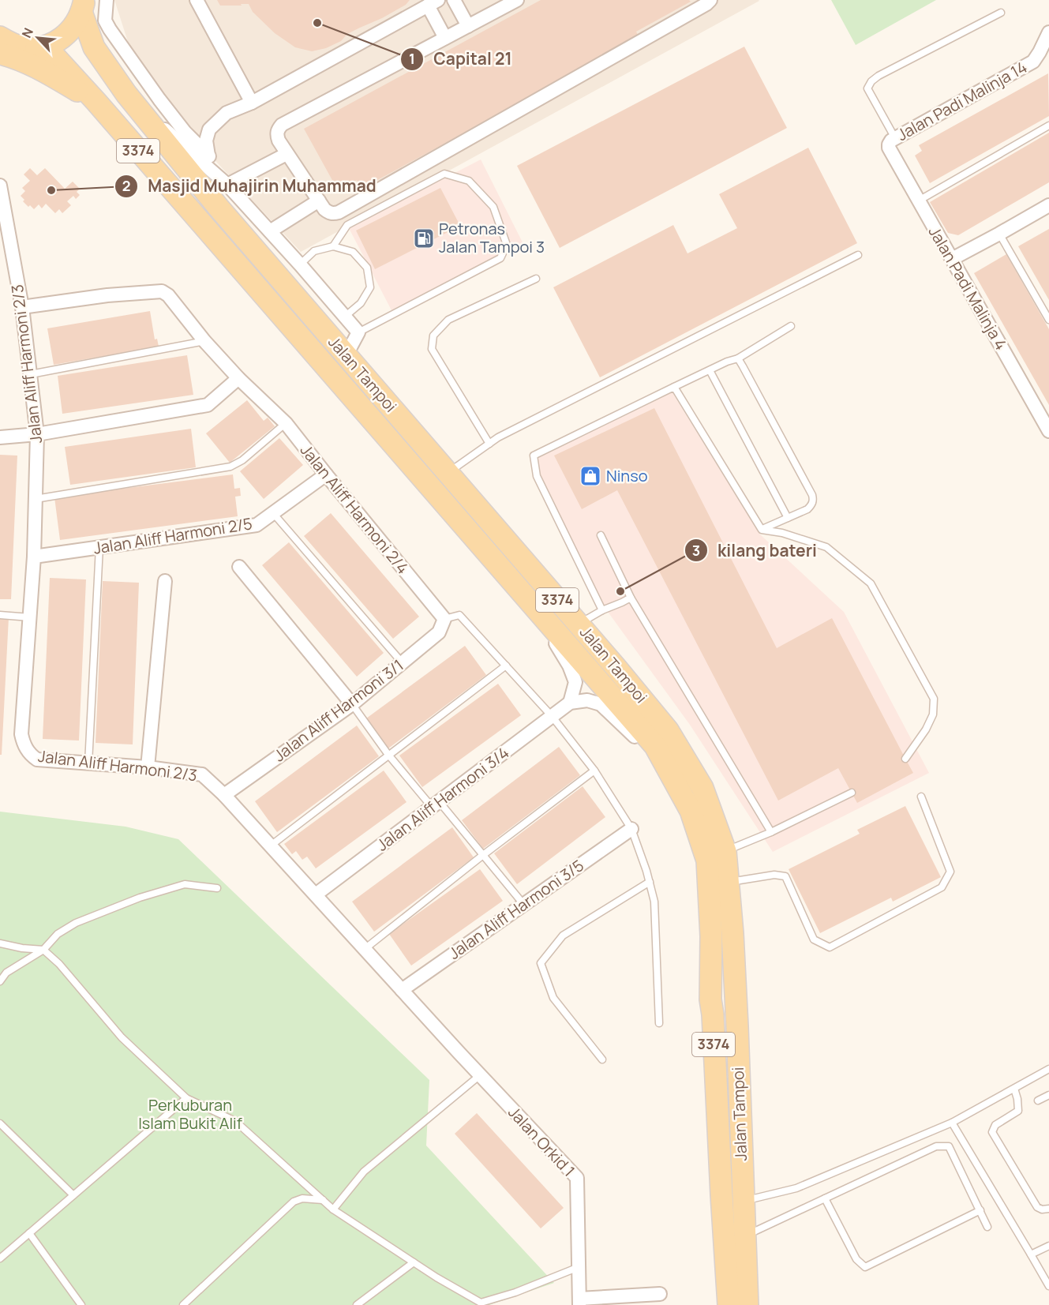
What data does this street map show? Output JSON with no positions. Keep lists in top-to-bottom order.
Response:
{
  "streets": {
    "main road": ["3374", "Jalan Tampoi"],
    "street": [
      "Jalan Padi Malinja 14",
      "Jalan Padi Malinja 4",
      "Jalan Aliff Harmoni 2/3",
      "Jalan Aliff Harmoni 2/4",
      "Jalan Aliff Harmoni 2/5",
      "Jalan Aliff Harmoni 3/1",
      "Jalan Aliff Harmoni 3/4",
      "Jalan Aliff Harmoni 3/5",
      "Jalan Orkid 1"
    ]
  },
  "crossings": [
    ["Jalan Padi Malinja 14", "Jalan Padi Malinja 4"],
    ["3374", "Jalan Tampoi"],
    ["Jalan Aliff Harmoni 2/3", "Jalan Aliff Harmoni 2/4"],
    ["Jalan Aliff Harmoni 2/3", "Jalan Aliff Harmoni 2/5"],
    ["Jalan Aliff Harmoni 2/3", "Jalan Aliff Harmoni 3/1"],
    ["Jalan Aliff Harmoni 2/3", "Jalan Aliff Harmoni 3/4"],
    ["Jalan Aliff Harmoni 2/3", "Jalan Aliff Harmoni 3/5"],
    ["Jalan Aliff Harmoni 2/3", "Jalan Orkid 1"],
    ["Jalan Aliff Harmoni 2/4", "Jalan Aliff Harmoni 2/5"],
    ["Jalan Aliff Harmoni 2/4", "Jalan Aliff Harmoni 3/1"]
  ],
  "parks": ["Perkuburan Islam Bukit Alif"],
  "places": {
    "other": ["Capital 21", "Masjid Muhajirin Muhammad", "kilang bateri"],
    "fuel station": ["Petronas Jalan Tampoi 3"],
    "shop": ["Ninso"]
  },
  "north": "top left"
}
